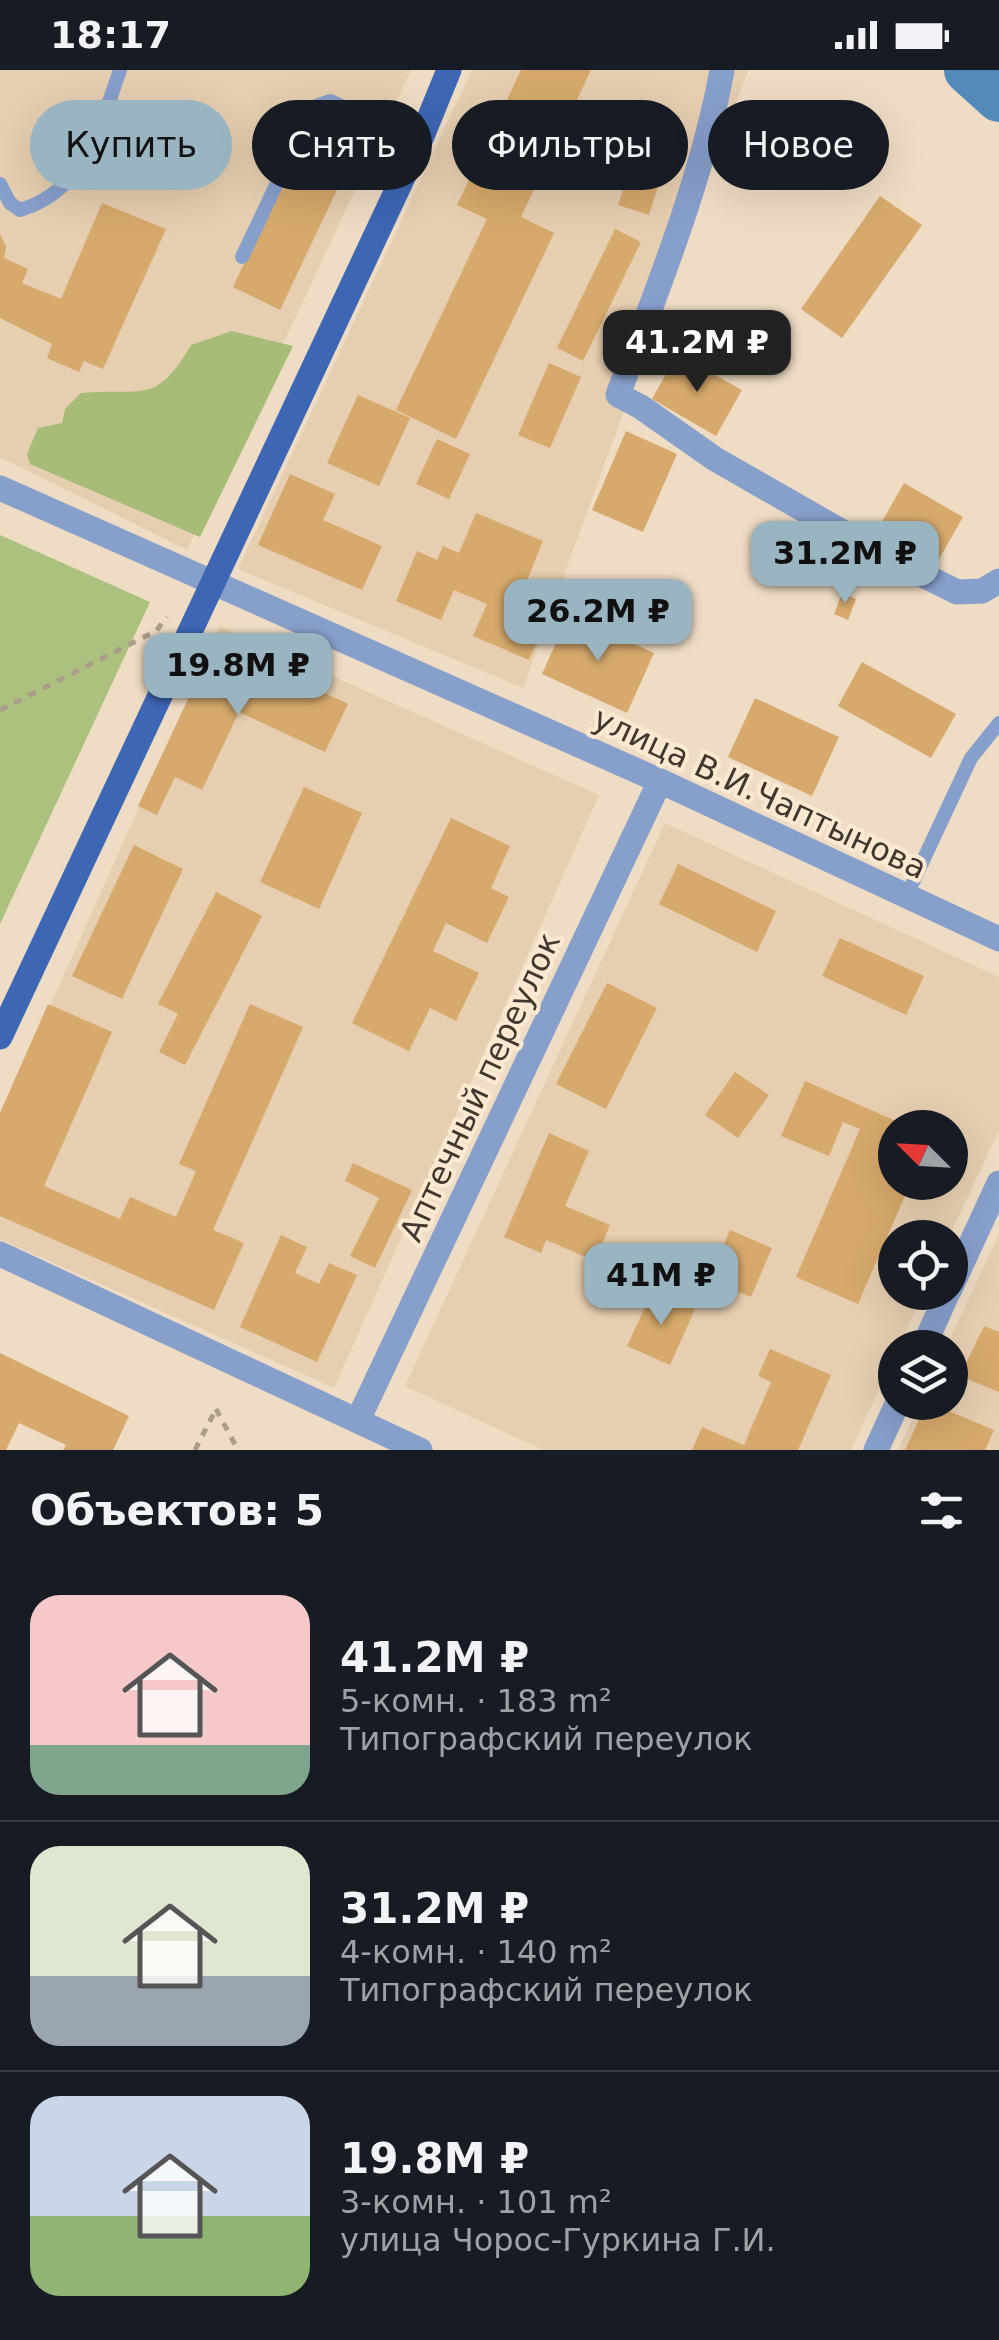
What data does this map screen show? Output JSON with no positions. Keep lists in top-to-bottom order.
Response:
{
  "streets": {
    "street": ["улица В.И.Чаптынова", "Аптечный переулок"]
  },
  "crossings": [
    ["улица В.И.Чаптынова", "Аптечный переулок"]
  ],
  "north": "top left",
  "page": {
    "status": "18:17",
    "chip": [
      "Купить",
      "Снять",
      "Фильтры",
      "Новое"
    ],
    "price": [
      "41.2M ₽",
      "31.2M ₽",
      "26.2M ₽",
      "19.8M ₽",
      "41M ₽"
    ],
    "heading": "Объектов: 5",
    "list": [
      {
        "name": "41.2M ₽",
        "note": "5-комн. · 183 m² · Типографский переулок"
      },
      {
        "name": "31.2M ₽",
        "note": "4-комн. · 140 m² · Типографский переулок"
      },
      {
        "name": "19.8M ₽",
        "note": "3-комн. · 101 m² · улица Чорос-Гуркина Г.И."
      }
    ]
  }
}
